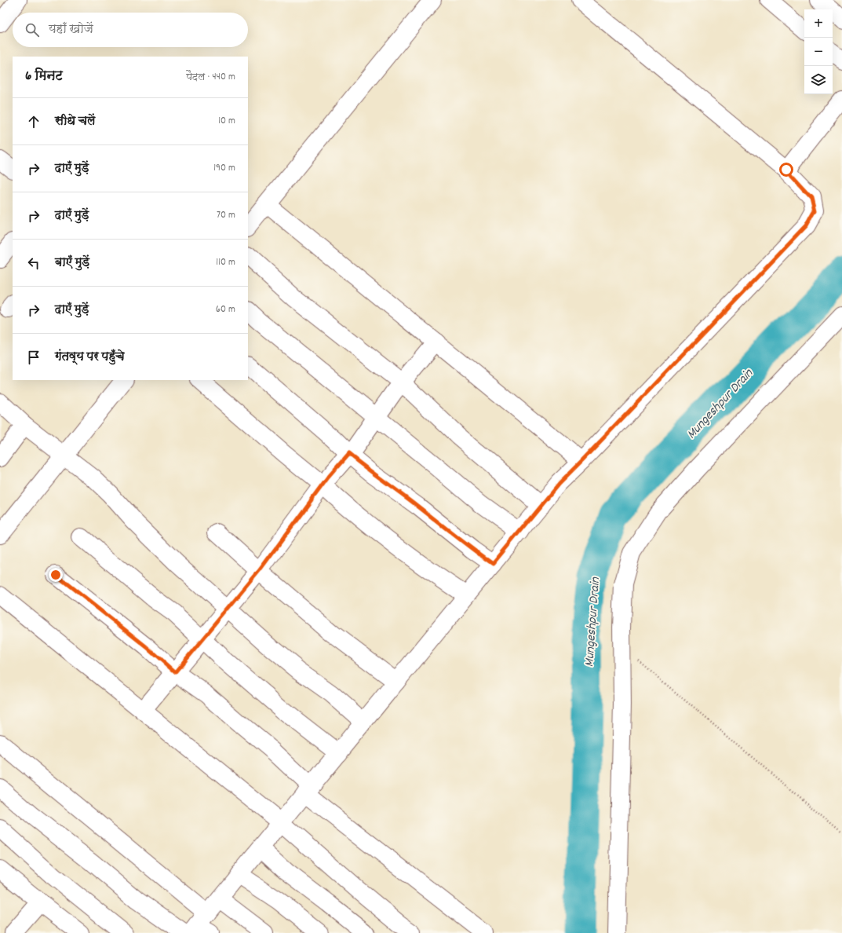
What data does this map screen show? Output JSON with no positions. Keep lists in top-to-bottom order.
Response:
{
  "water": ["Mungeshpur Drain"],
  "page": {
    "map_buttons": ["+", "−"],
    "search": "यहाँ खोजें",
    "heading": ["6 मिनट", "पैदल · 440 m"],
    "list": [
      ["सीधे चलें", "10 m"],
      ["दाएँ मुड़ें", "190 m"],
      ["दाएँ मुड़ें", "70 m"],
      ["बाएँ मुड़ें", "110 m"],
      ["दाएँ मुड़ें", "60 m"],
      "गंतव्य पर पहुँचे"
    ]
  }
}
